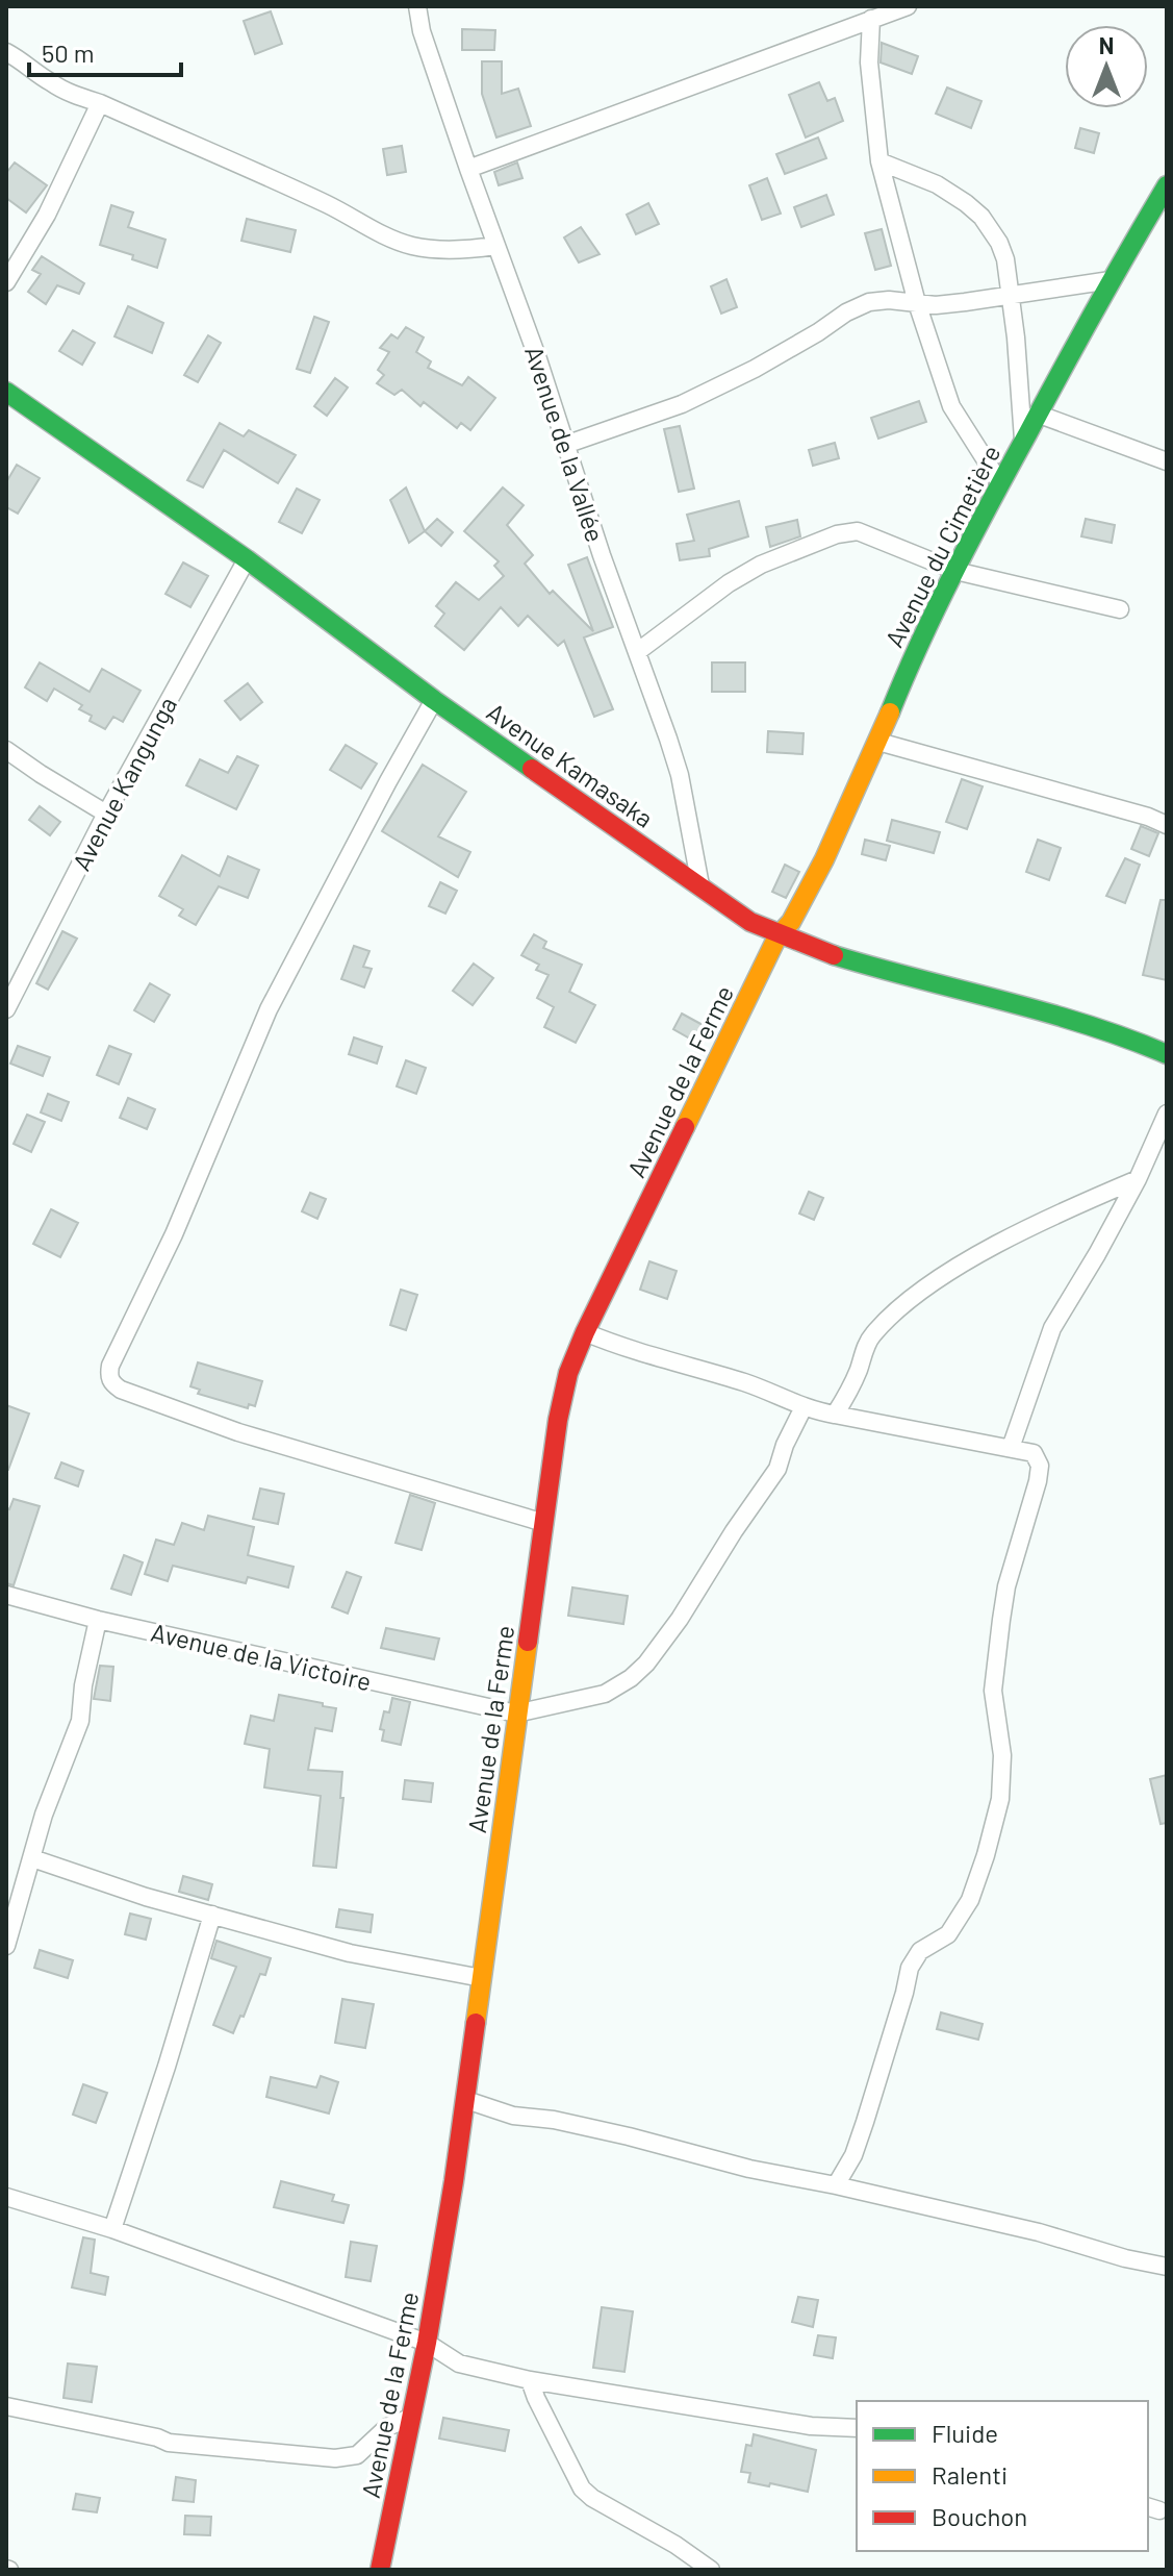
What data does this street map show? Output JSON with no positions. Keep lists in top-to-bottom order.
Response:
{
  "streets": {
    "street": [
      "Avenue de la Vallée",
      "Avenue du Cimetière",
      "Avenue Kamasaka",
      "Avenue Kangunga",
      "Avenue de la Ferme",
      "Avenue de la Victoire"
    ]
  },
  "crossings": [
    ["Avenue de la Vallée", "Avenue Kamasaka"],
    ["Avenue du Cimetière", "Avenue Kamasaka"],
    ["Avenue du Cimetière", "Avenue de la Ferme"],
    ["Avenue Kamasaka", "Avenue Kangunga"],
    ["Avenue Kamasaka", "Avenue de la Ferme"],
    ["Avenue de la Ferme", "Avenue de la Victoire"]
  ],
  "legend": ["Fluide", "Ralenti", "Bouchon"],
  "scale_bar": "50 m",
  "north": "top"
}
